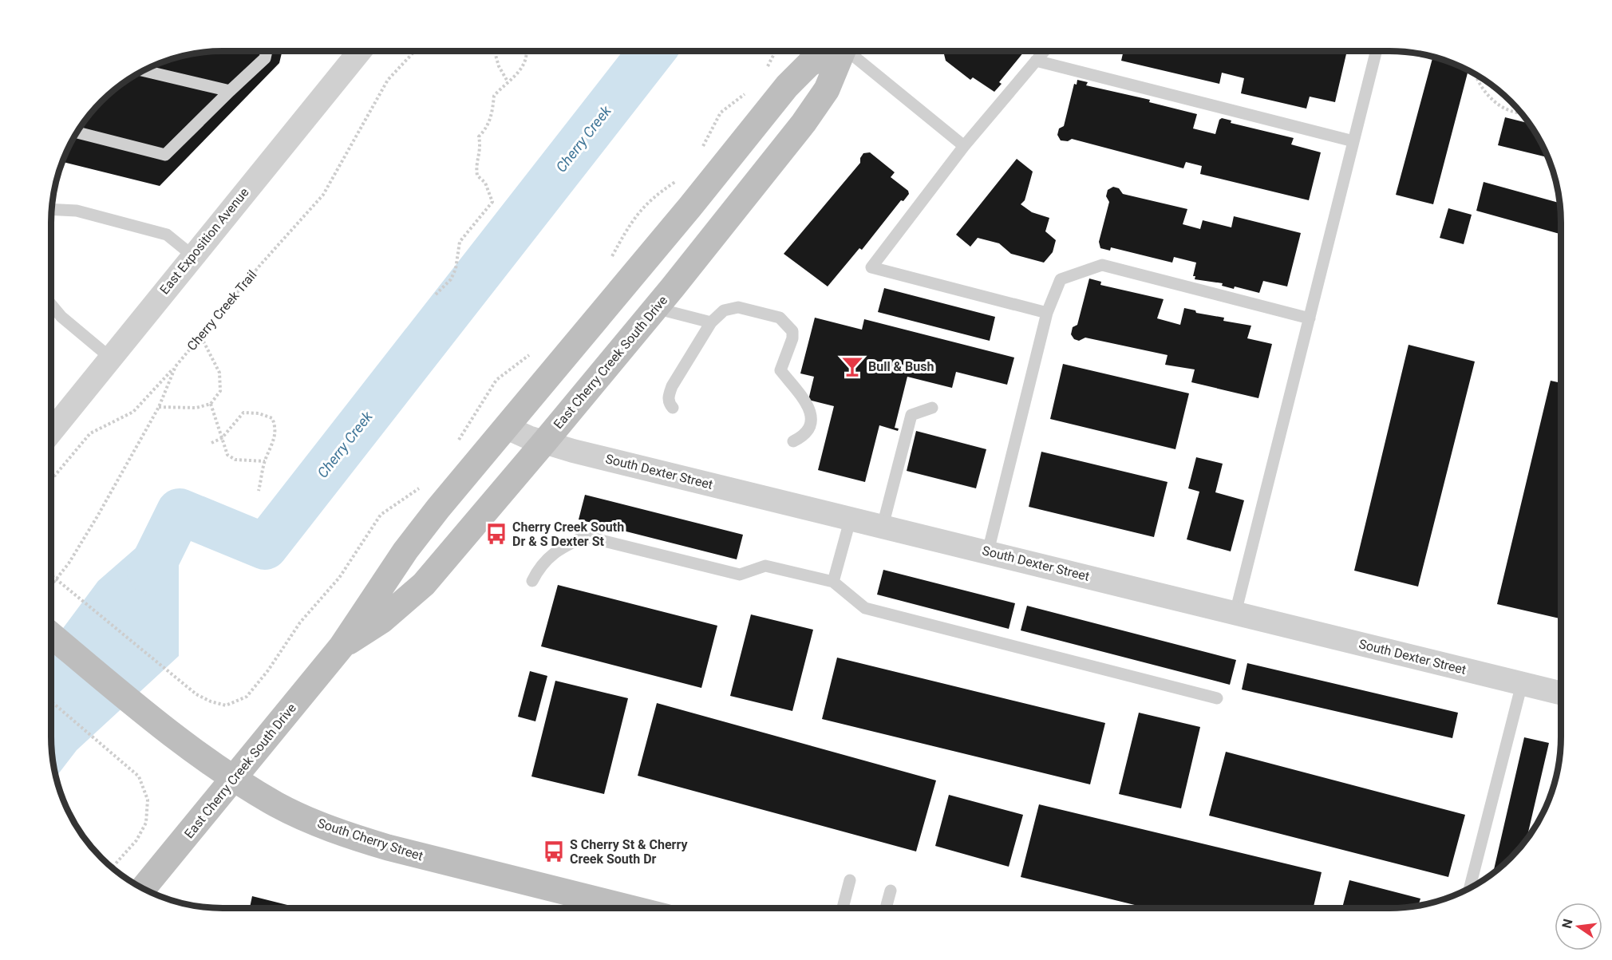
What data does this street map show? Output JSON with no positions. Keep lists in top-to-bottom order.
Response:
{
  "streets": {
    "main road": ["East Cherry Creek South Drive", "South Cherry Street"],
    "street": ["East Exposition Avenue", "South Dexter Street"],
    "path": ["Cherry Creek Trail"]
  },
  "crossings": [
    ["East Cherry Creek South Drive", "South Dexter Street"],
    ["East Cherry Creek South Drive", "South Cherry Street"]
  ],
  "water": ["Cherry Creek"],
  "places": {
    "bar": ["Bull & Bush"],
    "bus stop": ["Cherry Creek South Dr & S Dexter St", "S Cherry St & Cherry Creek South Dr"]
  },
  "north": "left"
}
